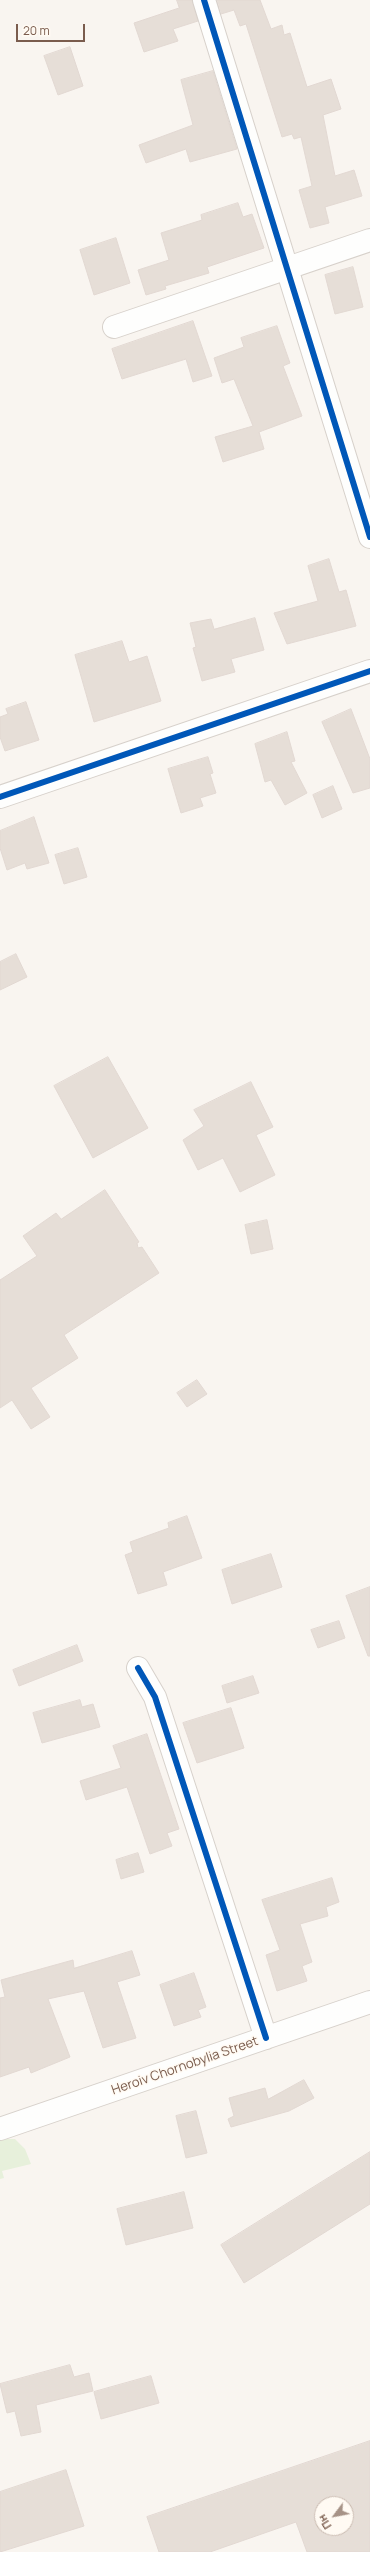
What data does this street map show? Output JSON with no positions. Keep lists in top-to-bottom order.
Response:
{
  "streets": {
    "street": ["Heroiv Chornobylia Street"]
  },
  "scale_bar": "20 m",
  "north": "bottom left"
}
